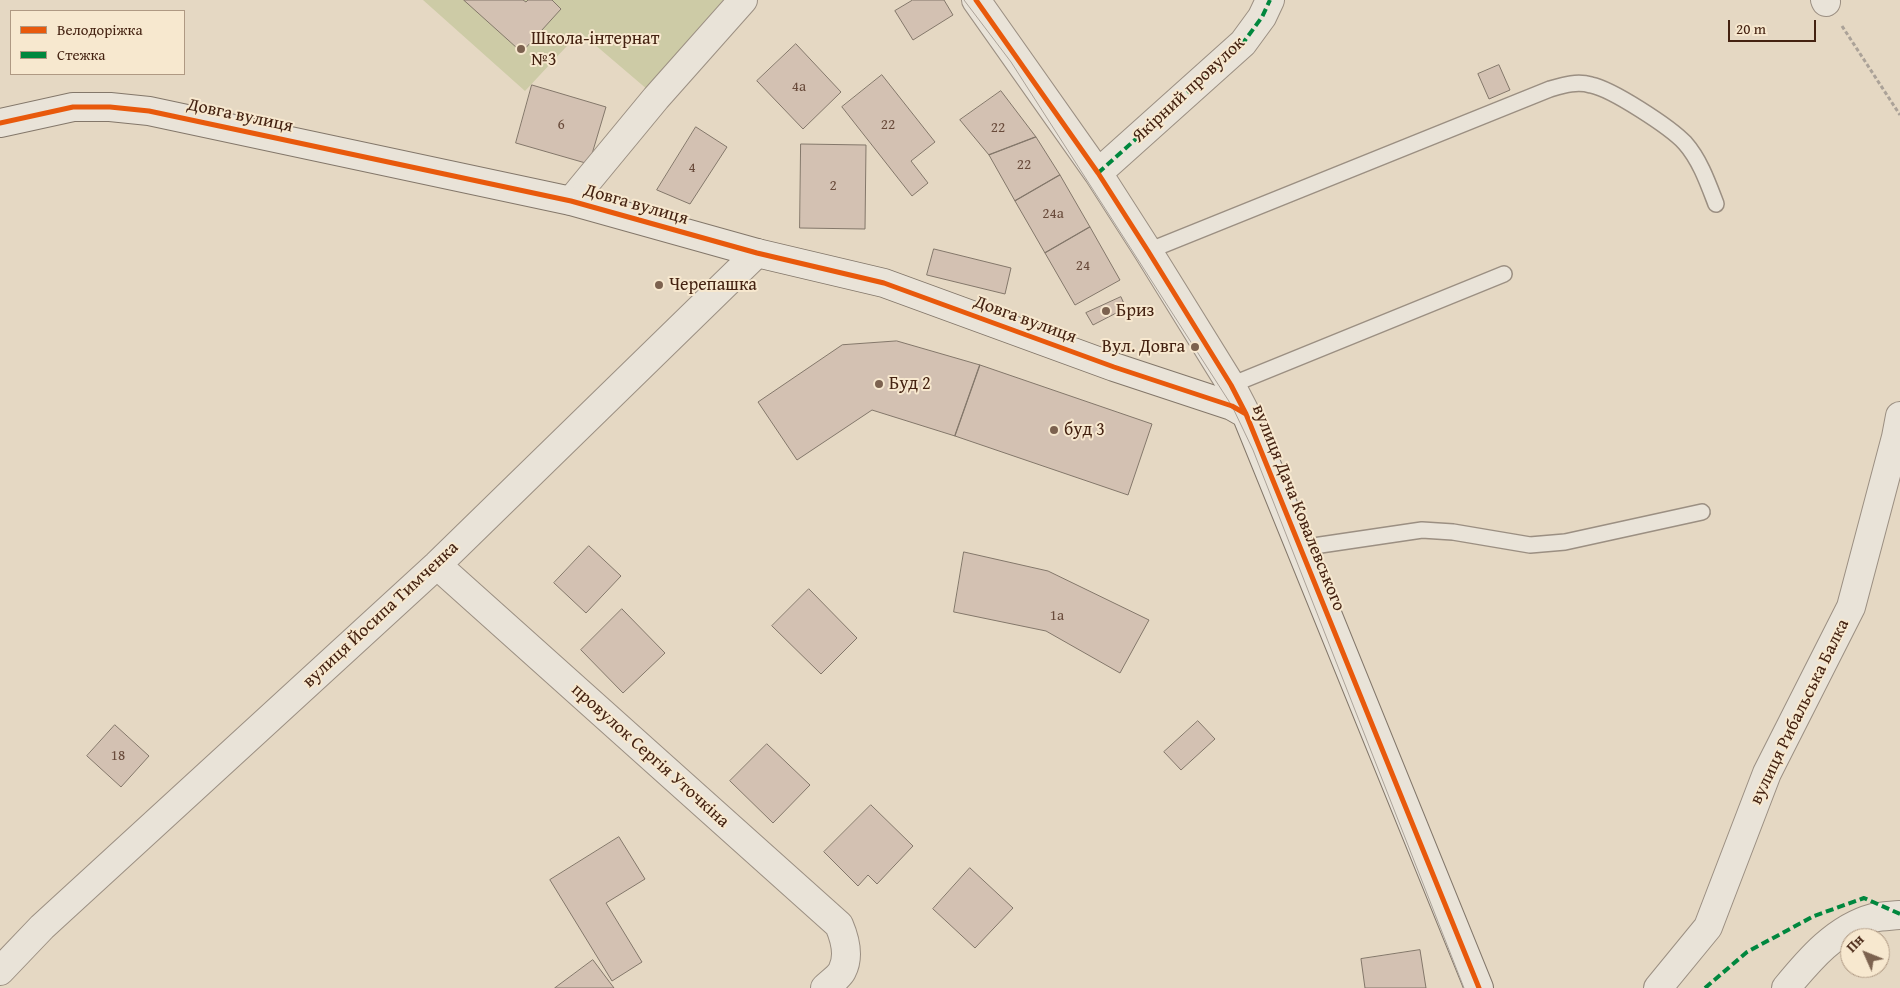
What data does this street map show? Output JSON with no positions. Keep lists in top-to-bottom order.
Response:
{
  "streets": {
    "street": [
      "Якірний провулок",
      "Довга вулиця",
      "вулиця Дача Ковалевського",
      "вулиця Йосипа Тимченка",
      "вулиця Рибальська Балка",
      "провулок Сергія Уточкіна"
    ]
  },
  "crossings": [
    ["Якірний провулок", "вулиця Дача Ковалевського"],
    ["Довга вулиця", "вулиця Дача Ковалевського"],
    ["Довга вулиця", "вулиця Йосипа Тимченка"],
    ["вулиця Йосипа Тимченка", "провулок Сергія Уточкіна"]
  ],
  "places": [
    "Школа-інтернат №3",
    "Черепашка",
    "Бриз",
    "Вул. Довга",
    "Буд 2",
    "буд 3"
  ],
  "house_numbers": [
    "4а",
    "6",
    "22",
    "22",
    "22",
    "4",
    "2",
    "24а",
    "24",
    "1а",
    "18"
  ],
  "legend": ["Велодоріжка", "Стежка"],
  "scale_bar": "20 m",
  "north": "top left"
}
